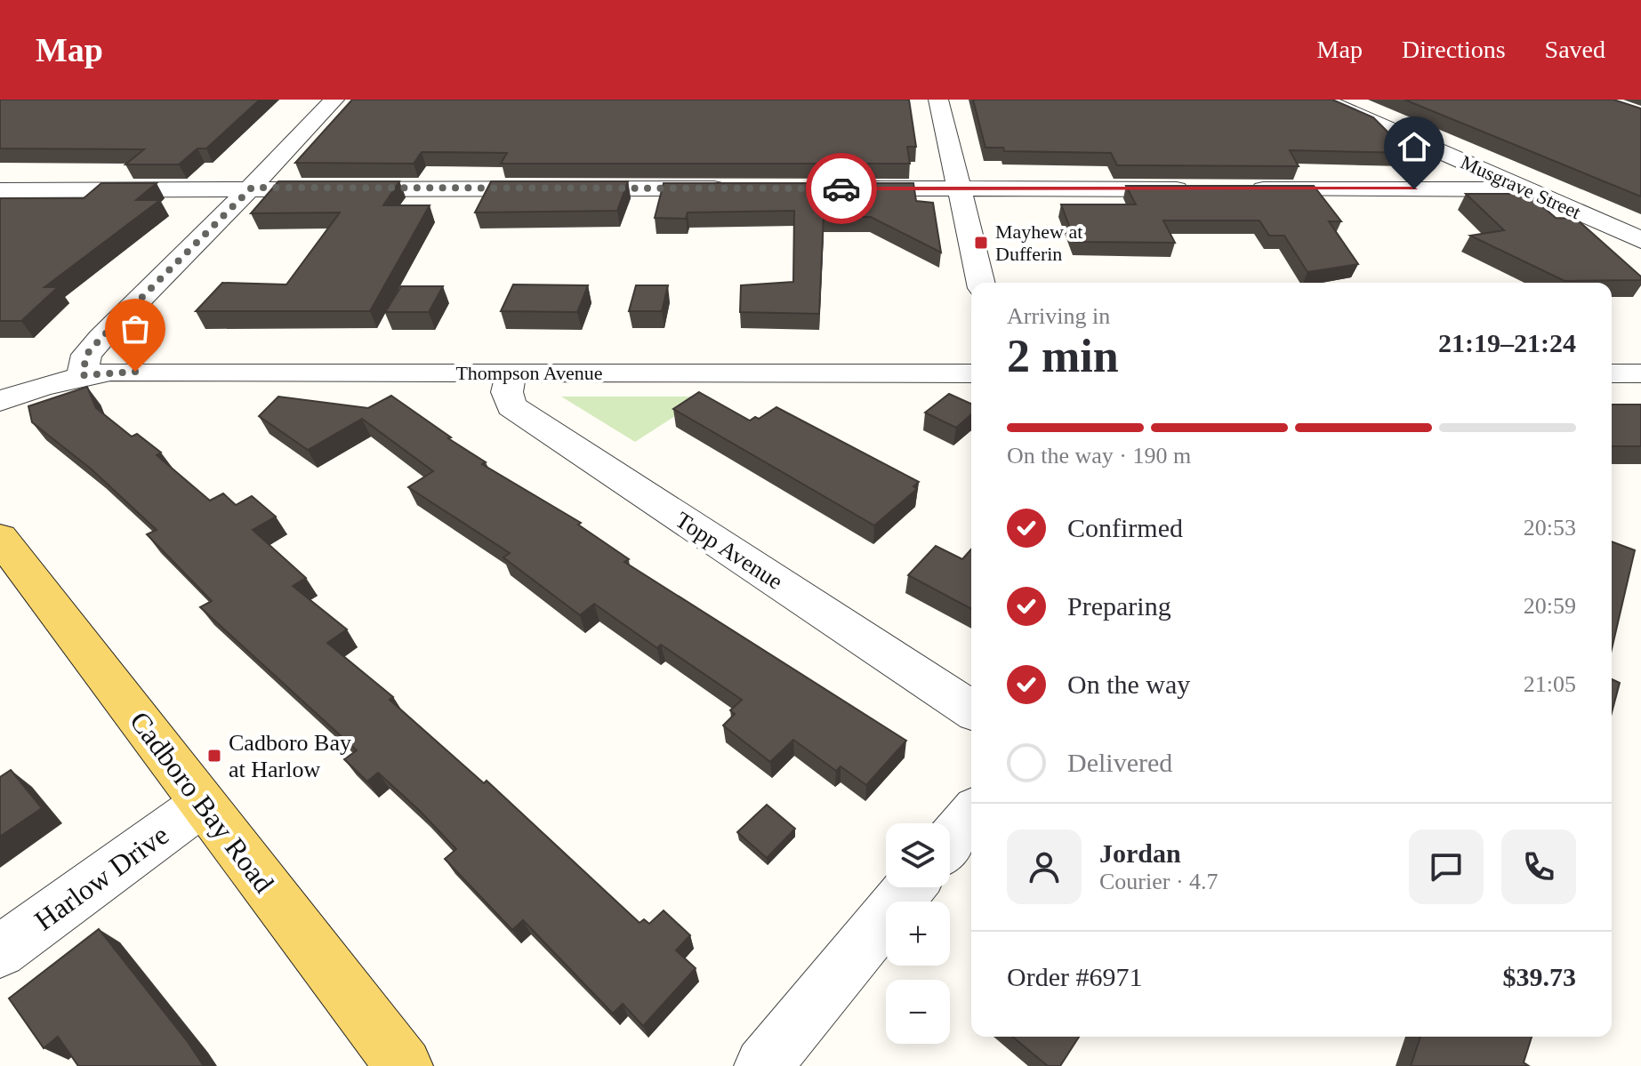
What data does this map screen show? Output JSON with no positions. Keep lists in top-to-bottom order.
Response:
{
  "streets": {
    "main road": ["Cadboro Bay Road"],
    "street": [
      "Musgrave Street",
      "Thompson Avenue",
      "Topp Avenue",
      "Harlow Drive"
    ]
  },
  "crossings": [
    ["Thompson Avenue", "Topp Avenue"],
    ["Cadboro Bay Road", "Harlow Drive"]
  ],
  "places": {
    "transit": ["Mayhew at Dufferin", "Cadboro Bay at Harlow"]
  },
  "page": {
    "header": "Map",
    "nav": ["Map", "Directions", "Saved"],
    "heading": ["2 min", "Arriving in", "21:19–21:24"],
    "panel": [
      "Jordan",
      "Courier · 4.7",
      "Order #6971",
      "$39.73"
    ],
    "bar": "On the way · 190 m",
    "list": [
      ["Confirmed", "20:53"],
      ["Preparing", "20:59"],
      ["On the way", "21:05"],
      "Delivered"
    ],
    "map_buttons": ["+", "−"]
  }
}
